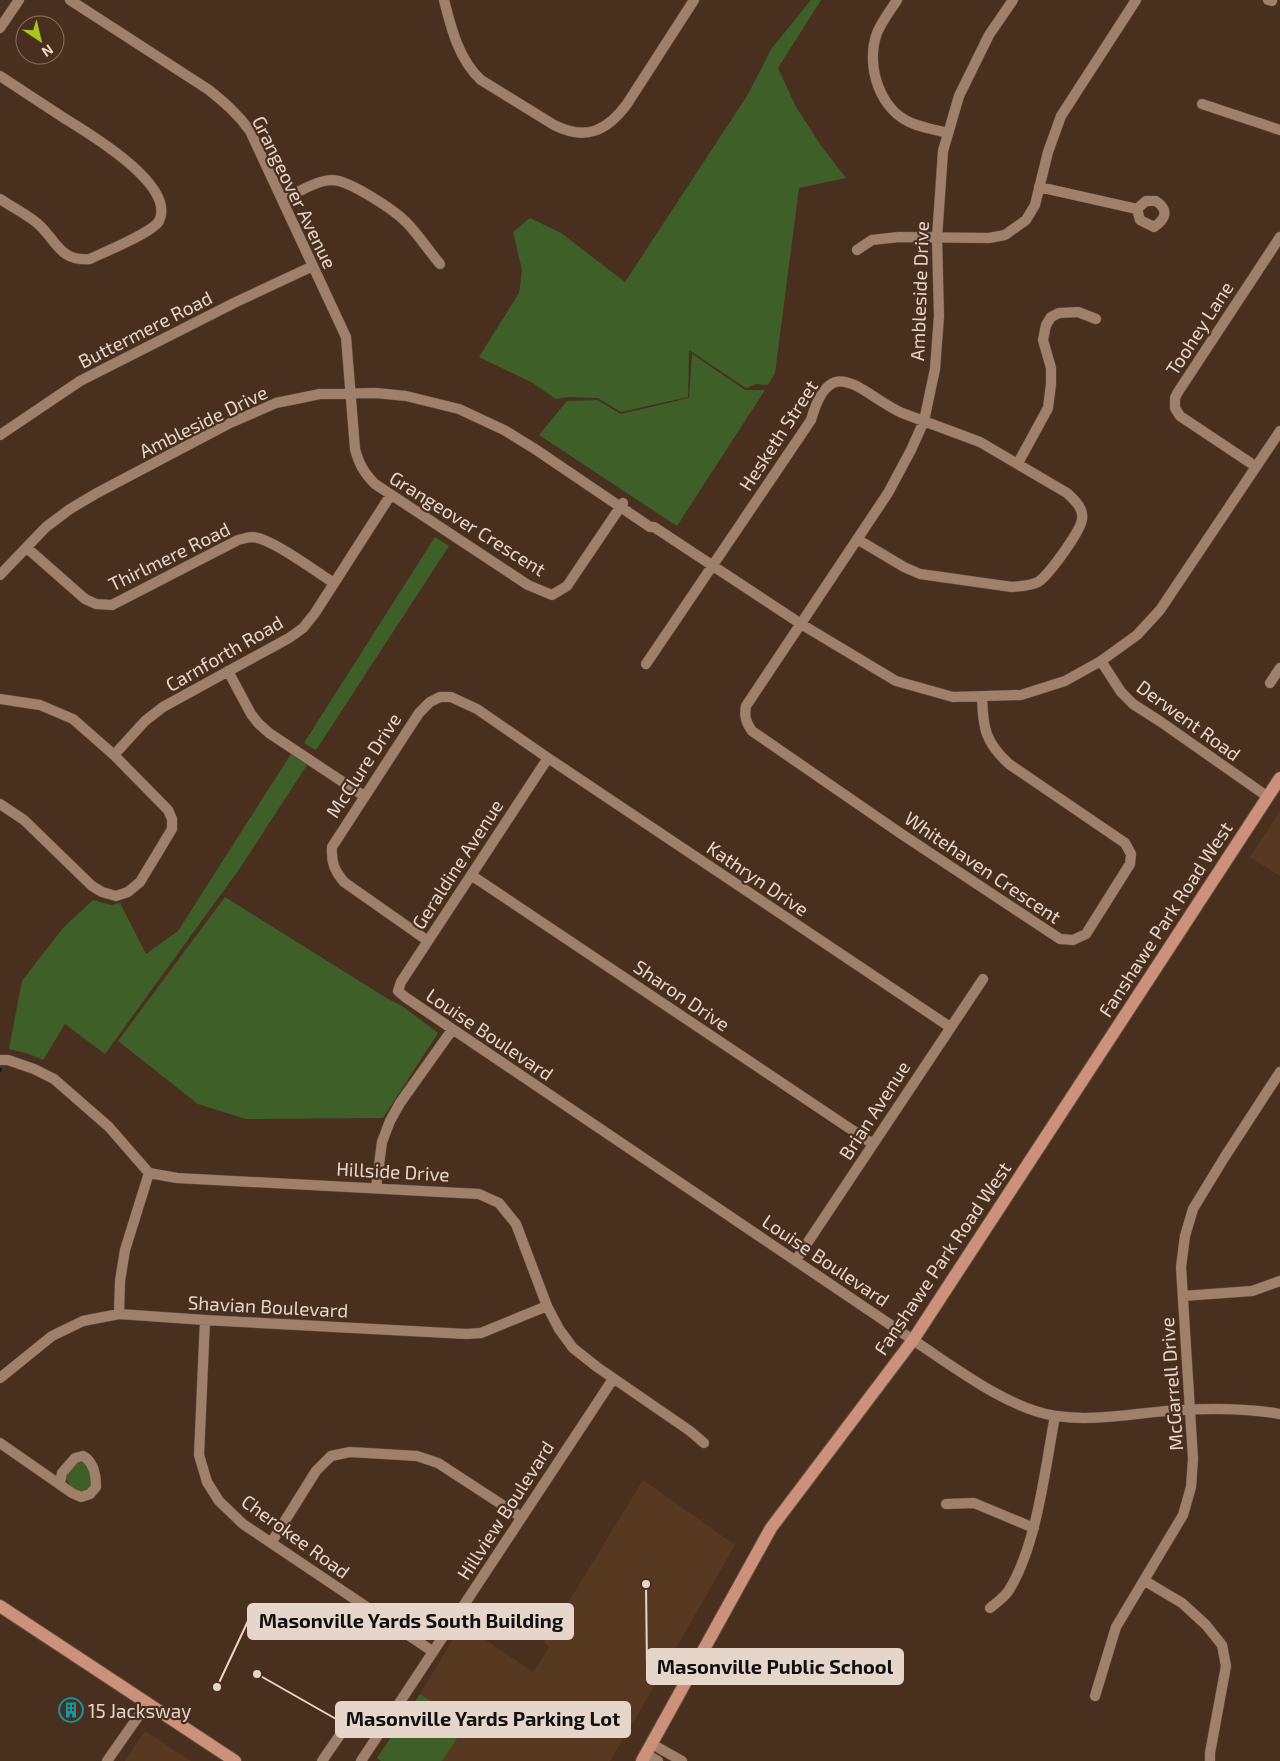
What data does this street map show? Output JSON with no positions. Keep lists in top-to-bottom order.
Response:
{
  "streets": {
    "main road": ["Fanshawe Park Road West"],
    "street": [
      "Grangeover Avenue",
      "Ambleside Drive",
      "Toohey Lane",
      "Buttermere Road",
      "Hesketh Street",
      "Grangeover Crescent",
      "Thirlmere Road",
      "Carnforth Road",
      "Derwent Road",
      "McClure Drive",
      "Geraldine Avenue",
      "Whitehaven Crescent",
      "Kathryn Drive",
      "Sharon Drive",
      "Louise Boulevard",
      "Brian Avenue",
      "Hillside Drive",
      "Shavian Boulevard",
      "McGarrell Drive",
      "Hillview Boulevard",
      "Cherokee Road"
    ]
  },
  "crossings": [
    ["Grangeover Avenue", "Ambleside Drive"],
    ["Grangeover Avenue", "Buttermere Road"],
    ["Grangeover Avenue", "Grangeover Crescent"],
    ["Ambleside Drive", "Toohey Lane"],
    ["Ambleside Drive", "Hesketh Street"],
    ["Ambleside Drive", "Grangeover Crescent"],
    ["Ambleside Drive", "Thirlmere Road"],
    ["Ambleside Drive", "Derwent Road"],
    ["Ambleside Drive", "Whitehaven Crescent"],
    ["Grangeover Crescent", "Carnforth Road"],
    ["Thirlmere Road", "Carnforth Road"],
    ["Derwent Road", "Fanshawe Park Road West"],
    ["McClure Drive", "Geraldine Avenue"],
    ["McClure Drive", "Kathryn Drive"],
    ["Geraldine Avenue", "Kathryn Drive"],
    ["Geraldine Avenue", "Sharon Drive"],
    ["Geraldine Avenue", "Louise Boulevard"],
    ["Kathryn Drive", "Brian Avenue"],
    ["Fanshawe Park Road West", "Louise Boulevard"],
    ["Sharon Drive", "Brian Avenue"],
    ["Louise Boulevard", "Brian Avenue"],
    ["Louise Boulevard", "McGarrell Drive"],
    ["Hillside Drive", "Shavian Boulevard"],
    ["Hillside Drive", "Hillview Boulevard"],
    ["Shavian Boulevard", "Cherokee Road"],
    ["Hillview Boulevard", "Cherokee Road"]
  ],
  "places": {
    "other": ["Masonville Public School", "Masonville Yards Parking Lot", "Masonville Yards South Building"],
    "building": ["15 Jacksway"]
  },
  "north": "bottom right"
}
